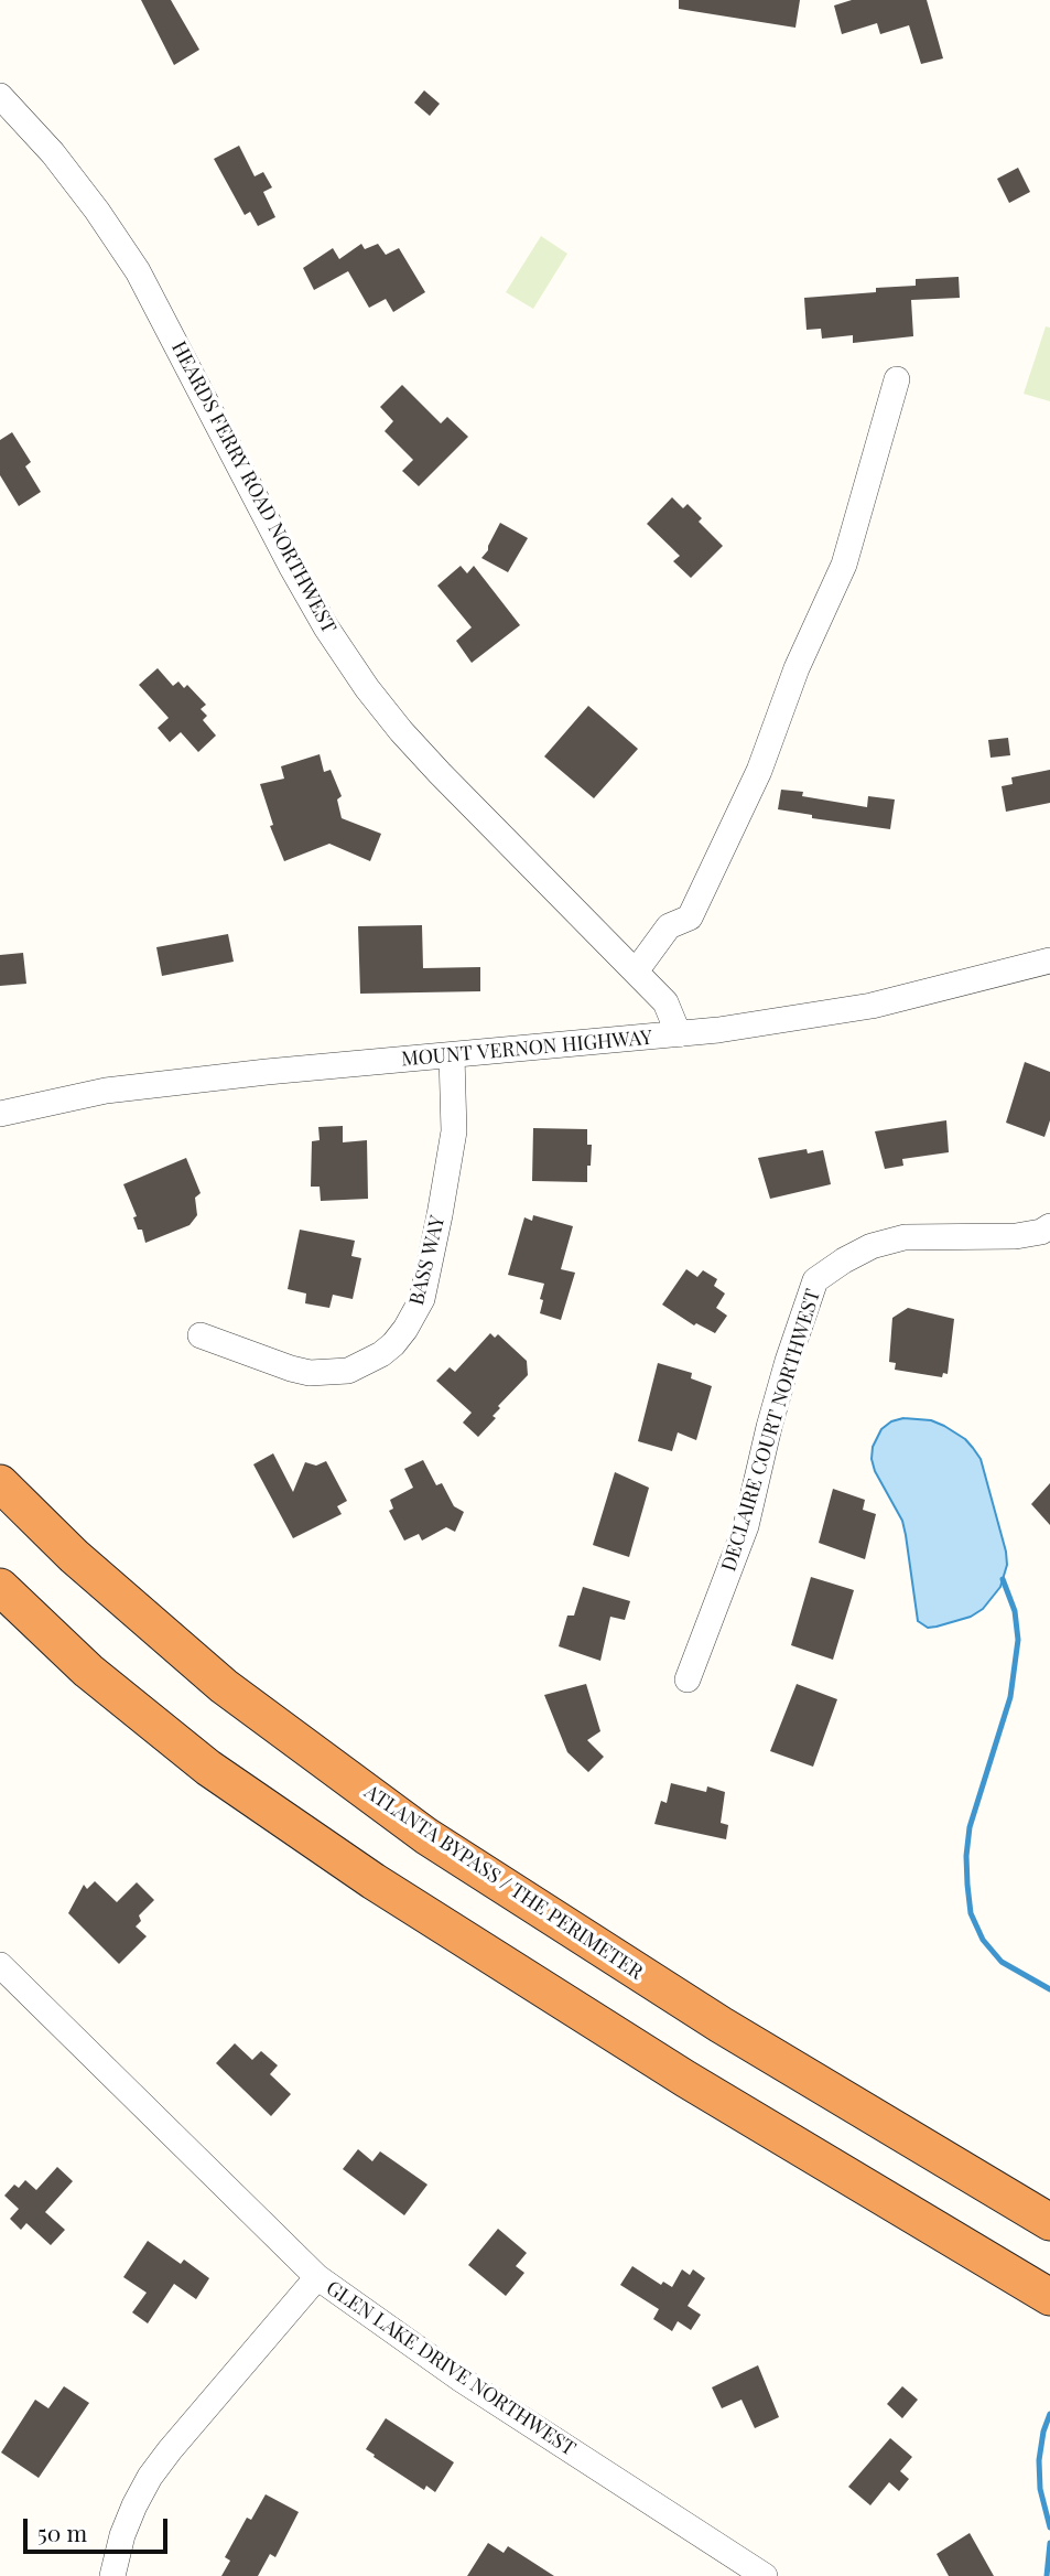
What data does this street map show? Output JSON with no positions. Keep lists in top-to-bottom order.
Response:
{
  "streets": {
    "highway": ["ATLANTA BYPASS / THE PERIMETER"],
    "street": [
      "HEARDS FERRY ROAD NORTHWEST",
      "MOUNT VERNON HIGHWAY",
      "BASS WAY",
      "DECLAIRE COURT NORTHWEST",
      "GLEN LAKE DRIVE NORTHWEST"
    ]
  },
  "crossings": [
    ["HEARDS FERRY ROAD NORTHWEST", "MOUNT VERNON HIGHWAY"],
    ["MOUNT VERNON HIGHWAY", "BASS WAY"]
  ],
  "scale_bar": "50 m"
}
